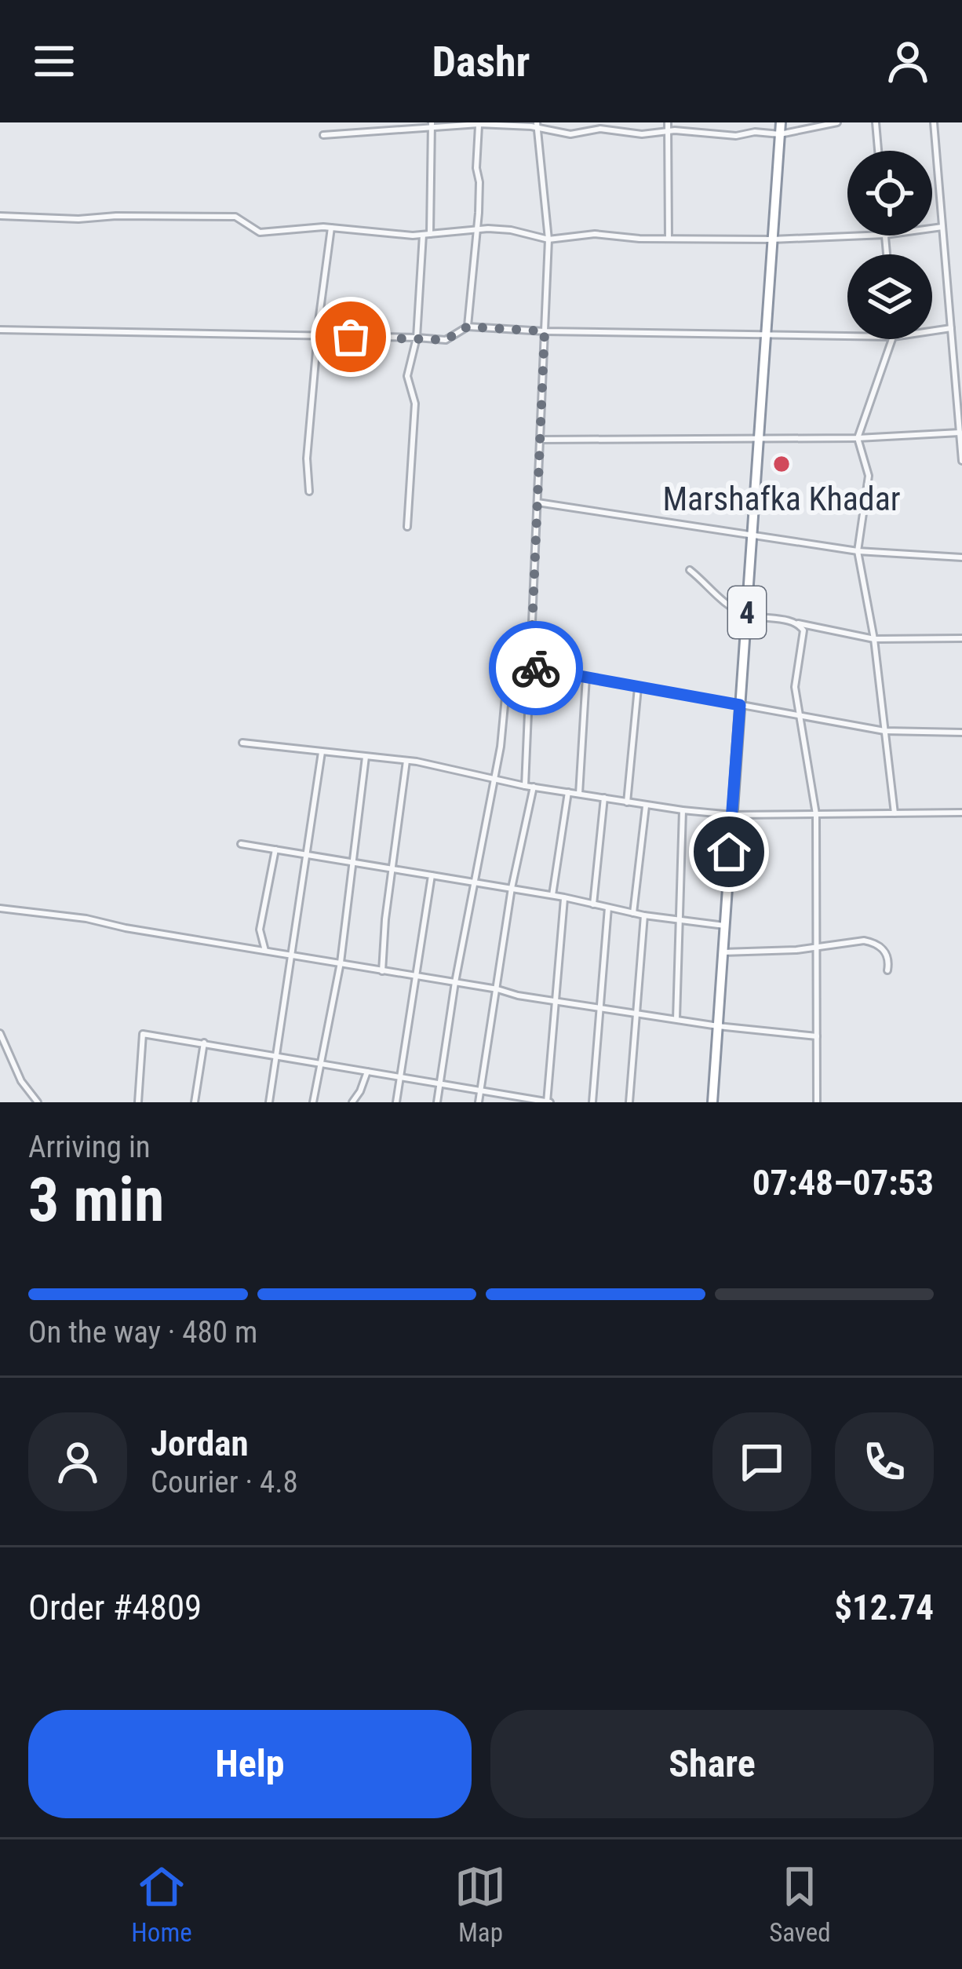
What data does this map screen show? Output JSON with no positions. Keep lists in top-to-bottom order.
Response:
{
  "streets": {
    "highway": ["4"]
  },
  "places": ["Marshafka Khadar"],
  "page": {
    "header": "Dashr",
    "heading": ["3 min", "Arriving in", "07:48–07:53"],
    "panel": [
      "Jordan",
      "Courier · 4.8",
      "Order #4809",
      "$12.74"
    ],
    "bar": "On the way · 480 m",
    "buttons": ["Help", "Share"],
    "tabs": ["Home", "Map", "Saved"]
  }
}
